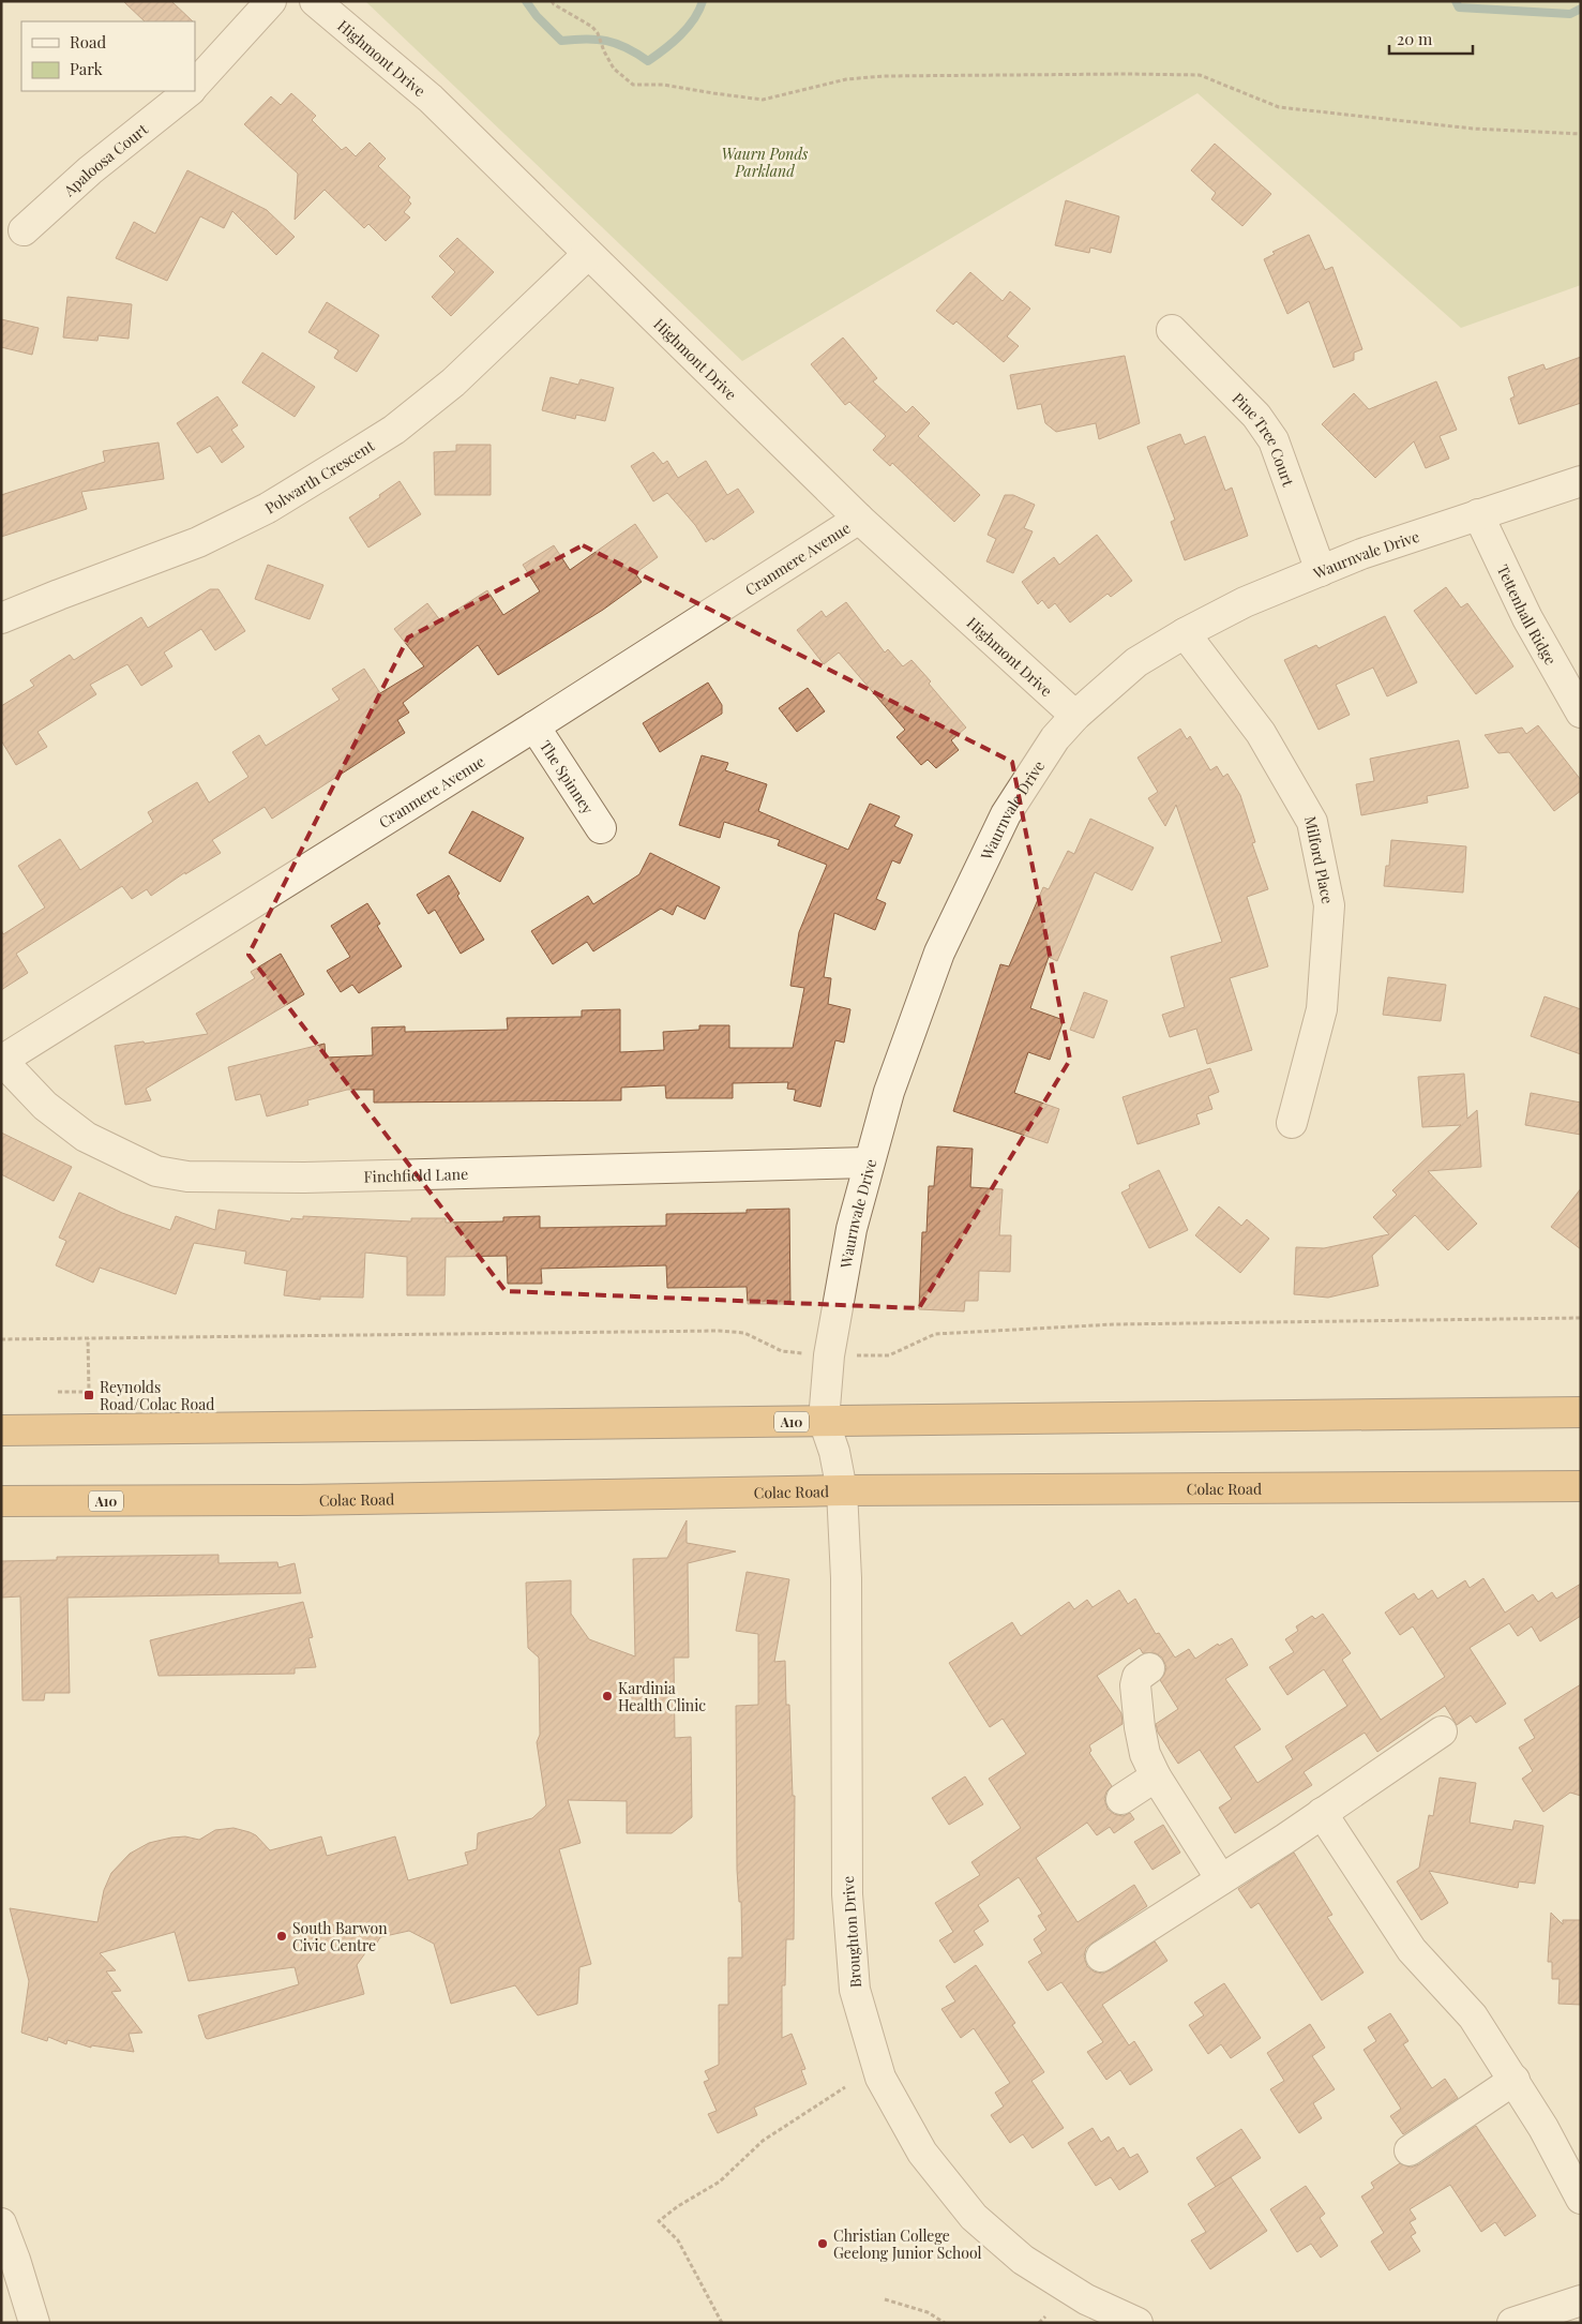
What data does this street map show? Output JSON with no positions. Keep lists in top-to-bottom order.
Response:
{
  "streets": {
    "highway": ["A10", "Colac Road"],
    "street": [
      "Highmont Drive",
      "Apaloosa Court",
      "Pine Tree Court",
      "Polwarth Crescent",
      "Waurnvale Drive",
      "Cranmere Avenue",
      "Tettenhall Ridge",
      "The Spinney",
      "Milford Place",
      "Finchfield Lane",
      "Broughton Drive"
    ]
  },
  "crossings": [
    ["Highmont Drive", "Polwarth Crescent"],
    ["Highmont Drive", "Waurnvale Drive"],
    ["Highmont Drive", "Cranmere Avenue"],
    ["Pine Tree Court", "Waurnvale Drive"],
    ["Waurnvale Drive", "Tettenhall Ridge"],
    ["Waurnvale Drive", "Milford Place"],
    ["Waurnvale Drive", "Finchfield Lane"],
    ["Waurnvale Drive", "A10"],
    ["Waurnvale Drive", "Broughton Drive"],
    ["Cranmere Avenue", "The Spinney"],
    ["Cranmere Avenue", "Finchfield Lane"],
    ["Colac Road", "Broughton Drive"]
  ],
  "parks": ["Waurn Ponds Parkland"],
  "places": {
    "transit": ["Reynolds Road/Colac Road"],
    "other": ["Kardinia Health Clinic", "South Barwon Civic Centre", "Christian College Geelong Junior School"]
  },
  "legend": ["Road", "Park"],
  "scale_bar": "20 m"
}
